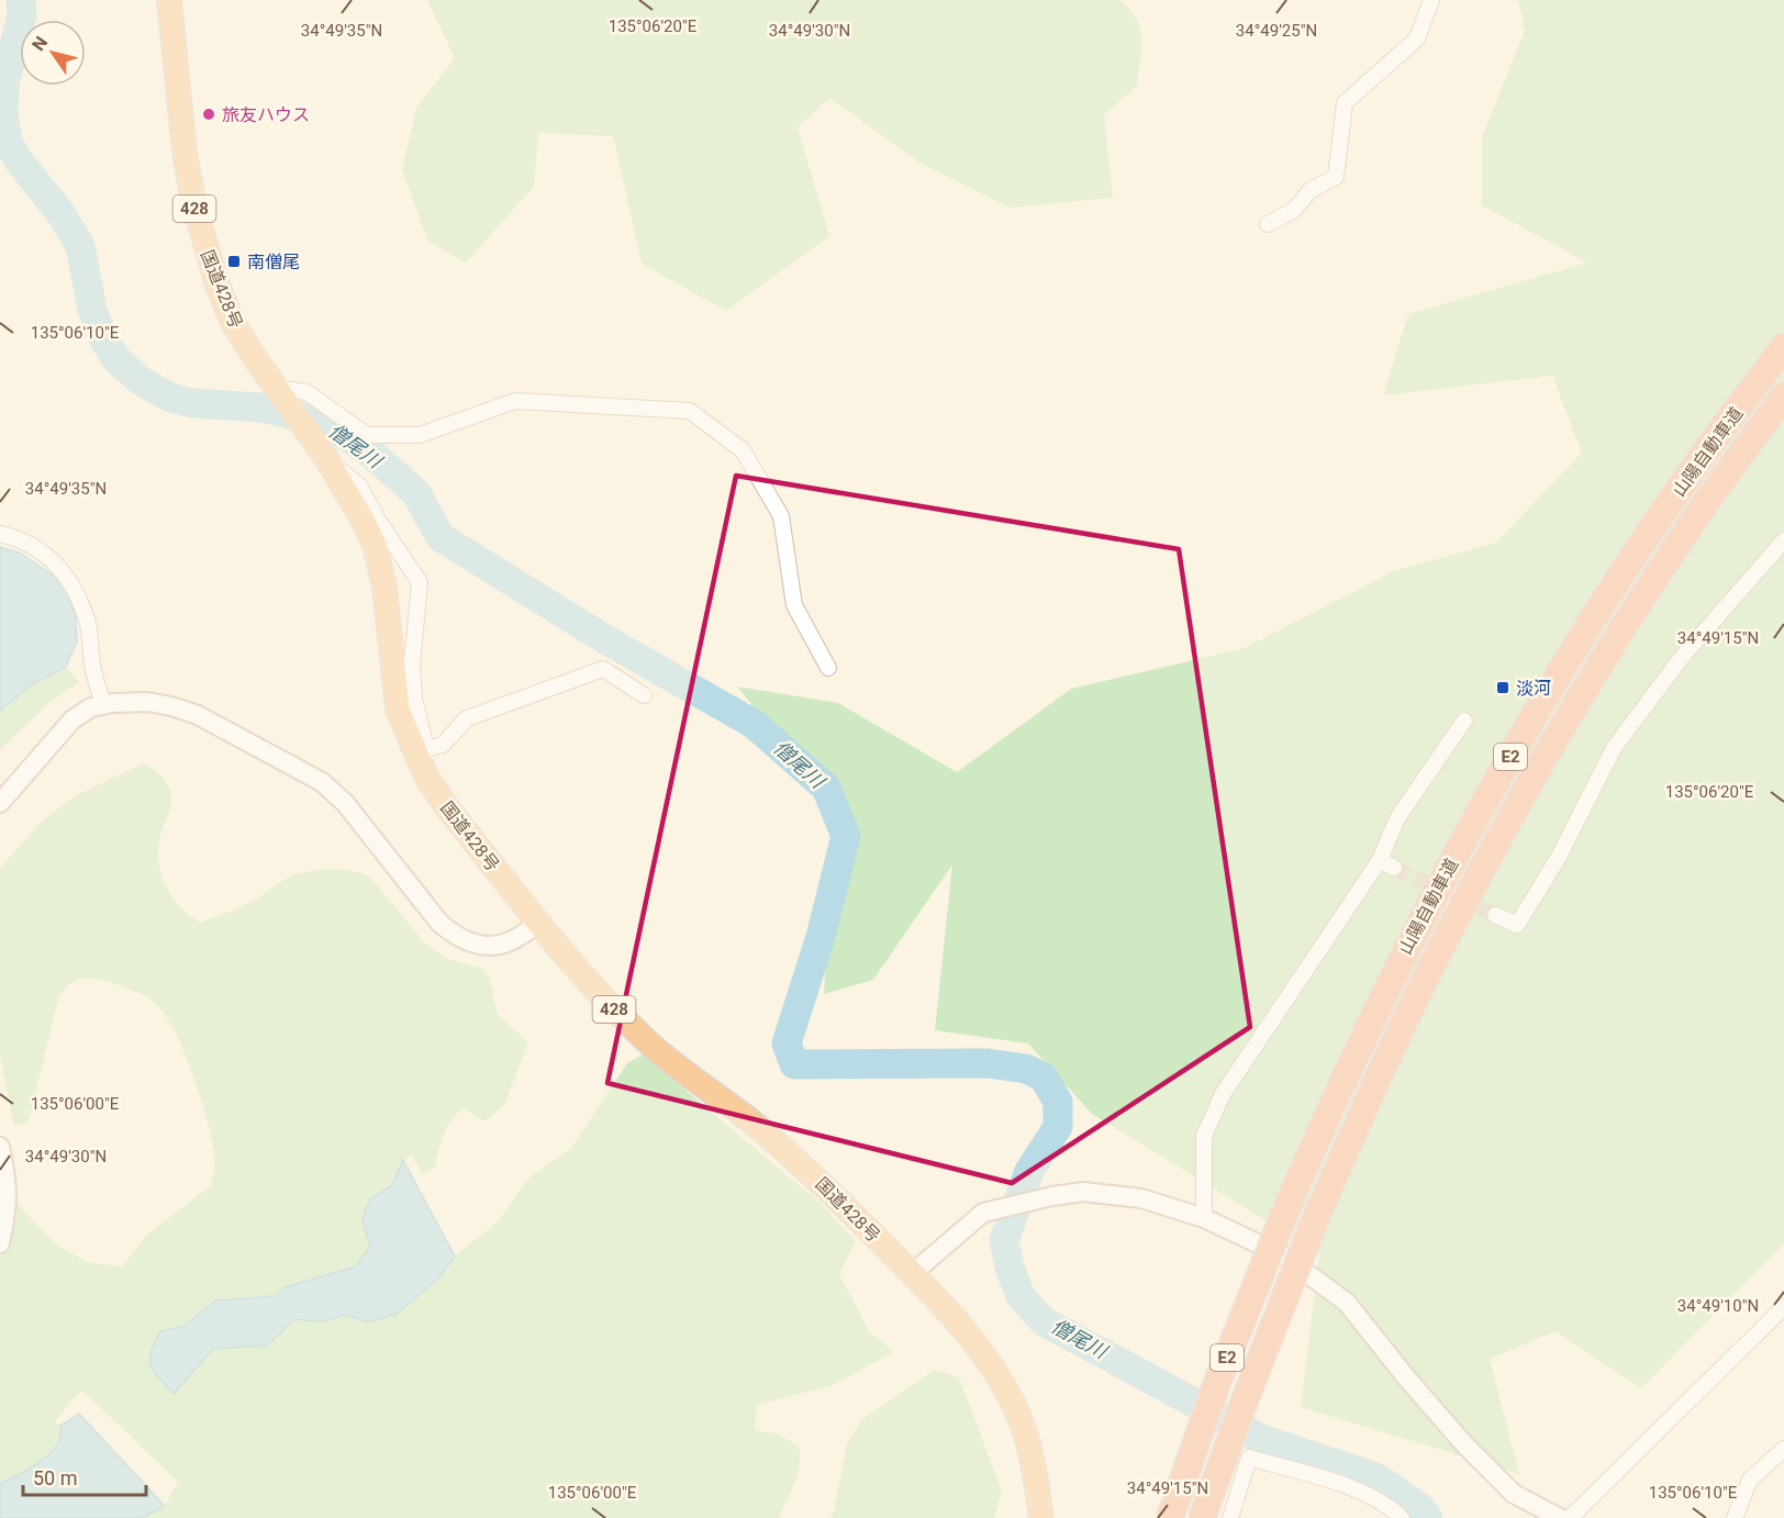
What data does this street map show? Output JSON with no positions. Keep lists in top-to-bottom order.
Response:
{
  "streets": {
    "highway": [
      "428",
      "国道428号",
      "山陽自動車道",
      "E2"
    ]
  },
  "water": ["僧尾川"],
  "places": {
    "other": ["旅友ハウス"],
    "transit": ["南僧尾", "淡河"]
  },
  "scale_bar": "50 m",
  "north": "top left",
  "coordinates": [
    "135°06'20\"E",
    "34°49'35\"N",
    "34°49'30\"N",
    "34°49'25\"N",
    "135°06'10\"E",
    "34°49'15\"N",
    "135°06'00\"E",
    "34°49'10\"N"
  ]
}
